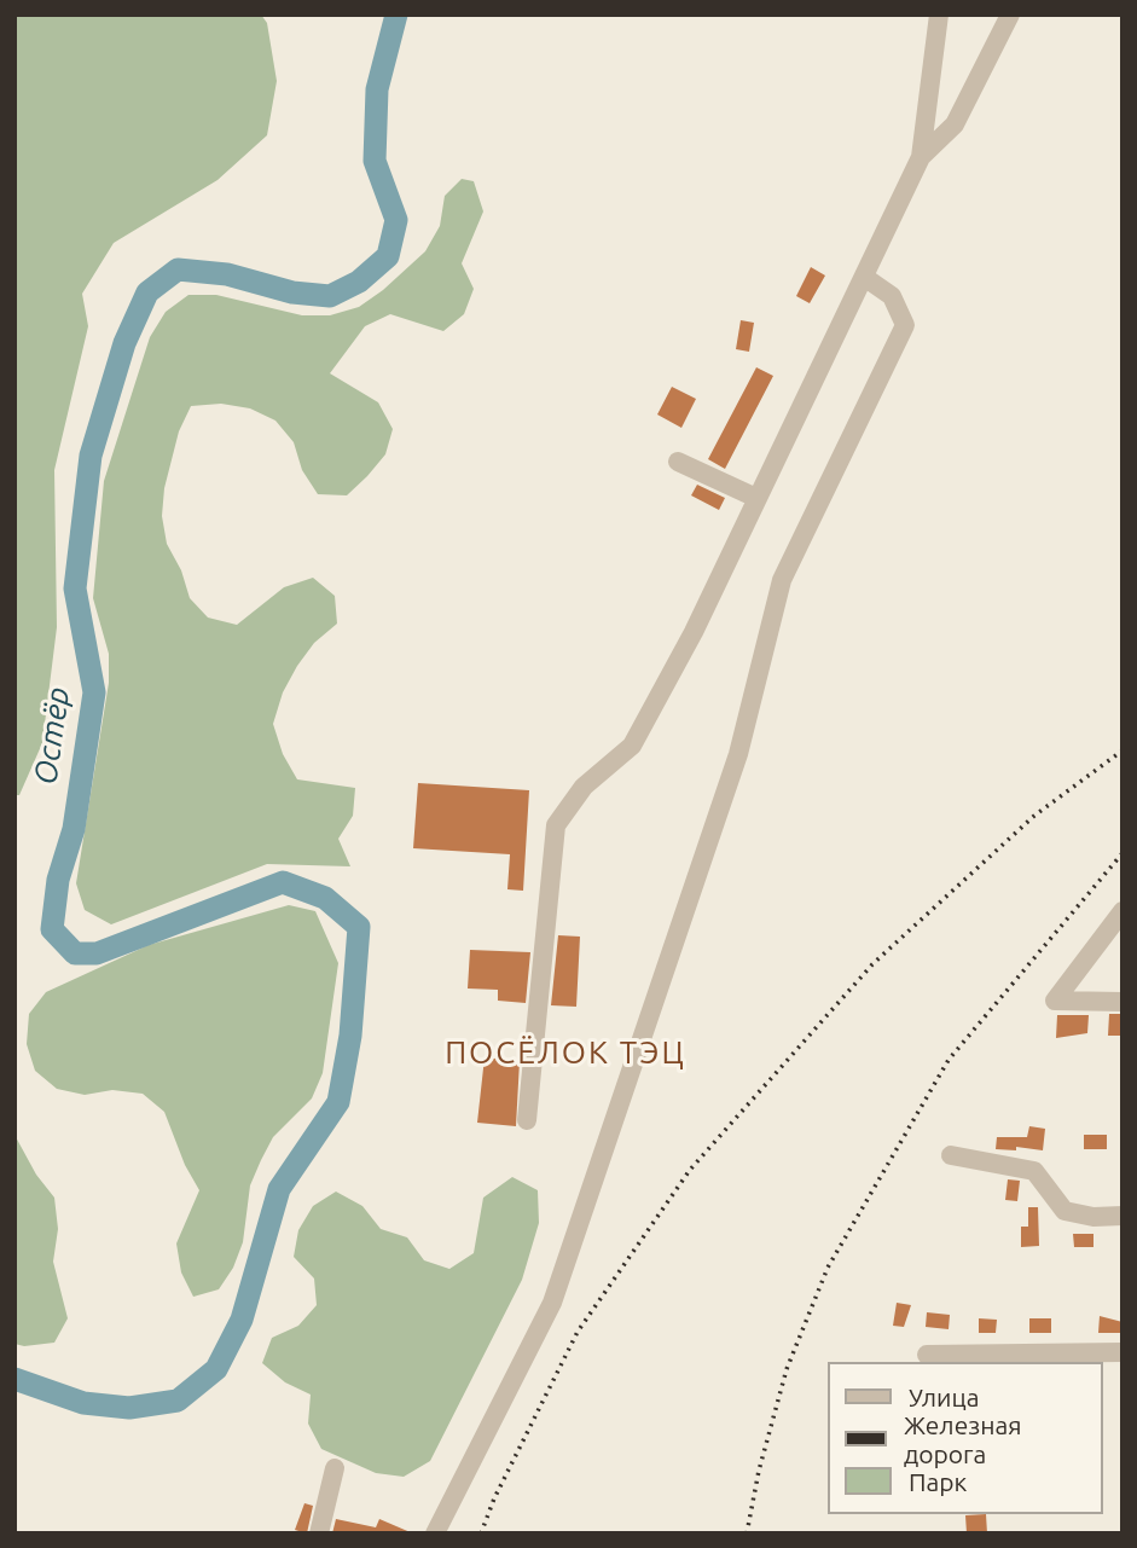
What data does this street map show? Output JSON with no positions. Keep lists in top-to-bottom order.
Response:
{
  "districts": ["ПОСЁЛОК ТЭЦ"],
  "water": ["Остёр"],
  "legend": ["Улица", "Железная дорога", "Парк"]
}
